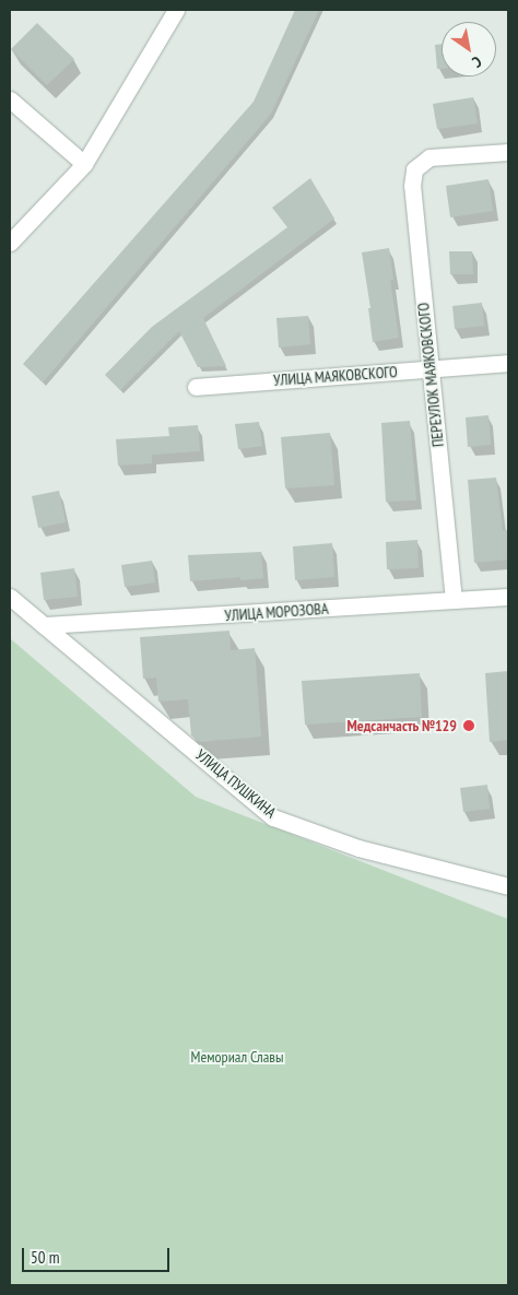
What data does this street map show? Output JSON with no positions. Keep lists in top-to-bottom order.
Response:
{
  "streets": {
    "street": [
      "ПЕРЕУЛОК МАЯКОВСКОГО",
      "УЛИЦА МАЯКОВСКОГО",
      "УЛИЦА МОРОЗОВА",
      "УЛИЦА ПУШКИНА"
    ]
  },
  "crossings": [
    ["ПЕРЕУЛОК МАЯКОВСКОГО", "УЛИЦА МАЯКОВСКОГО"],
    ["ПЕРЕУЛОК МАЯКОВСКОГО", "УЛИЦА МОРОЗОВА"],
    ["УЛИЦА МОРОЗОВА", "УЛИЦА ПУШКИНА"]
  ],
  "parks": ["Мемориал Славы"],
  "places": ["Медсанчасть №129"],
  "scale_bar": "50 m",
  "north": "bottom right"
}
